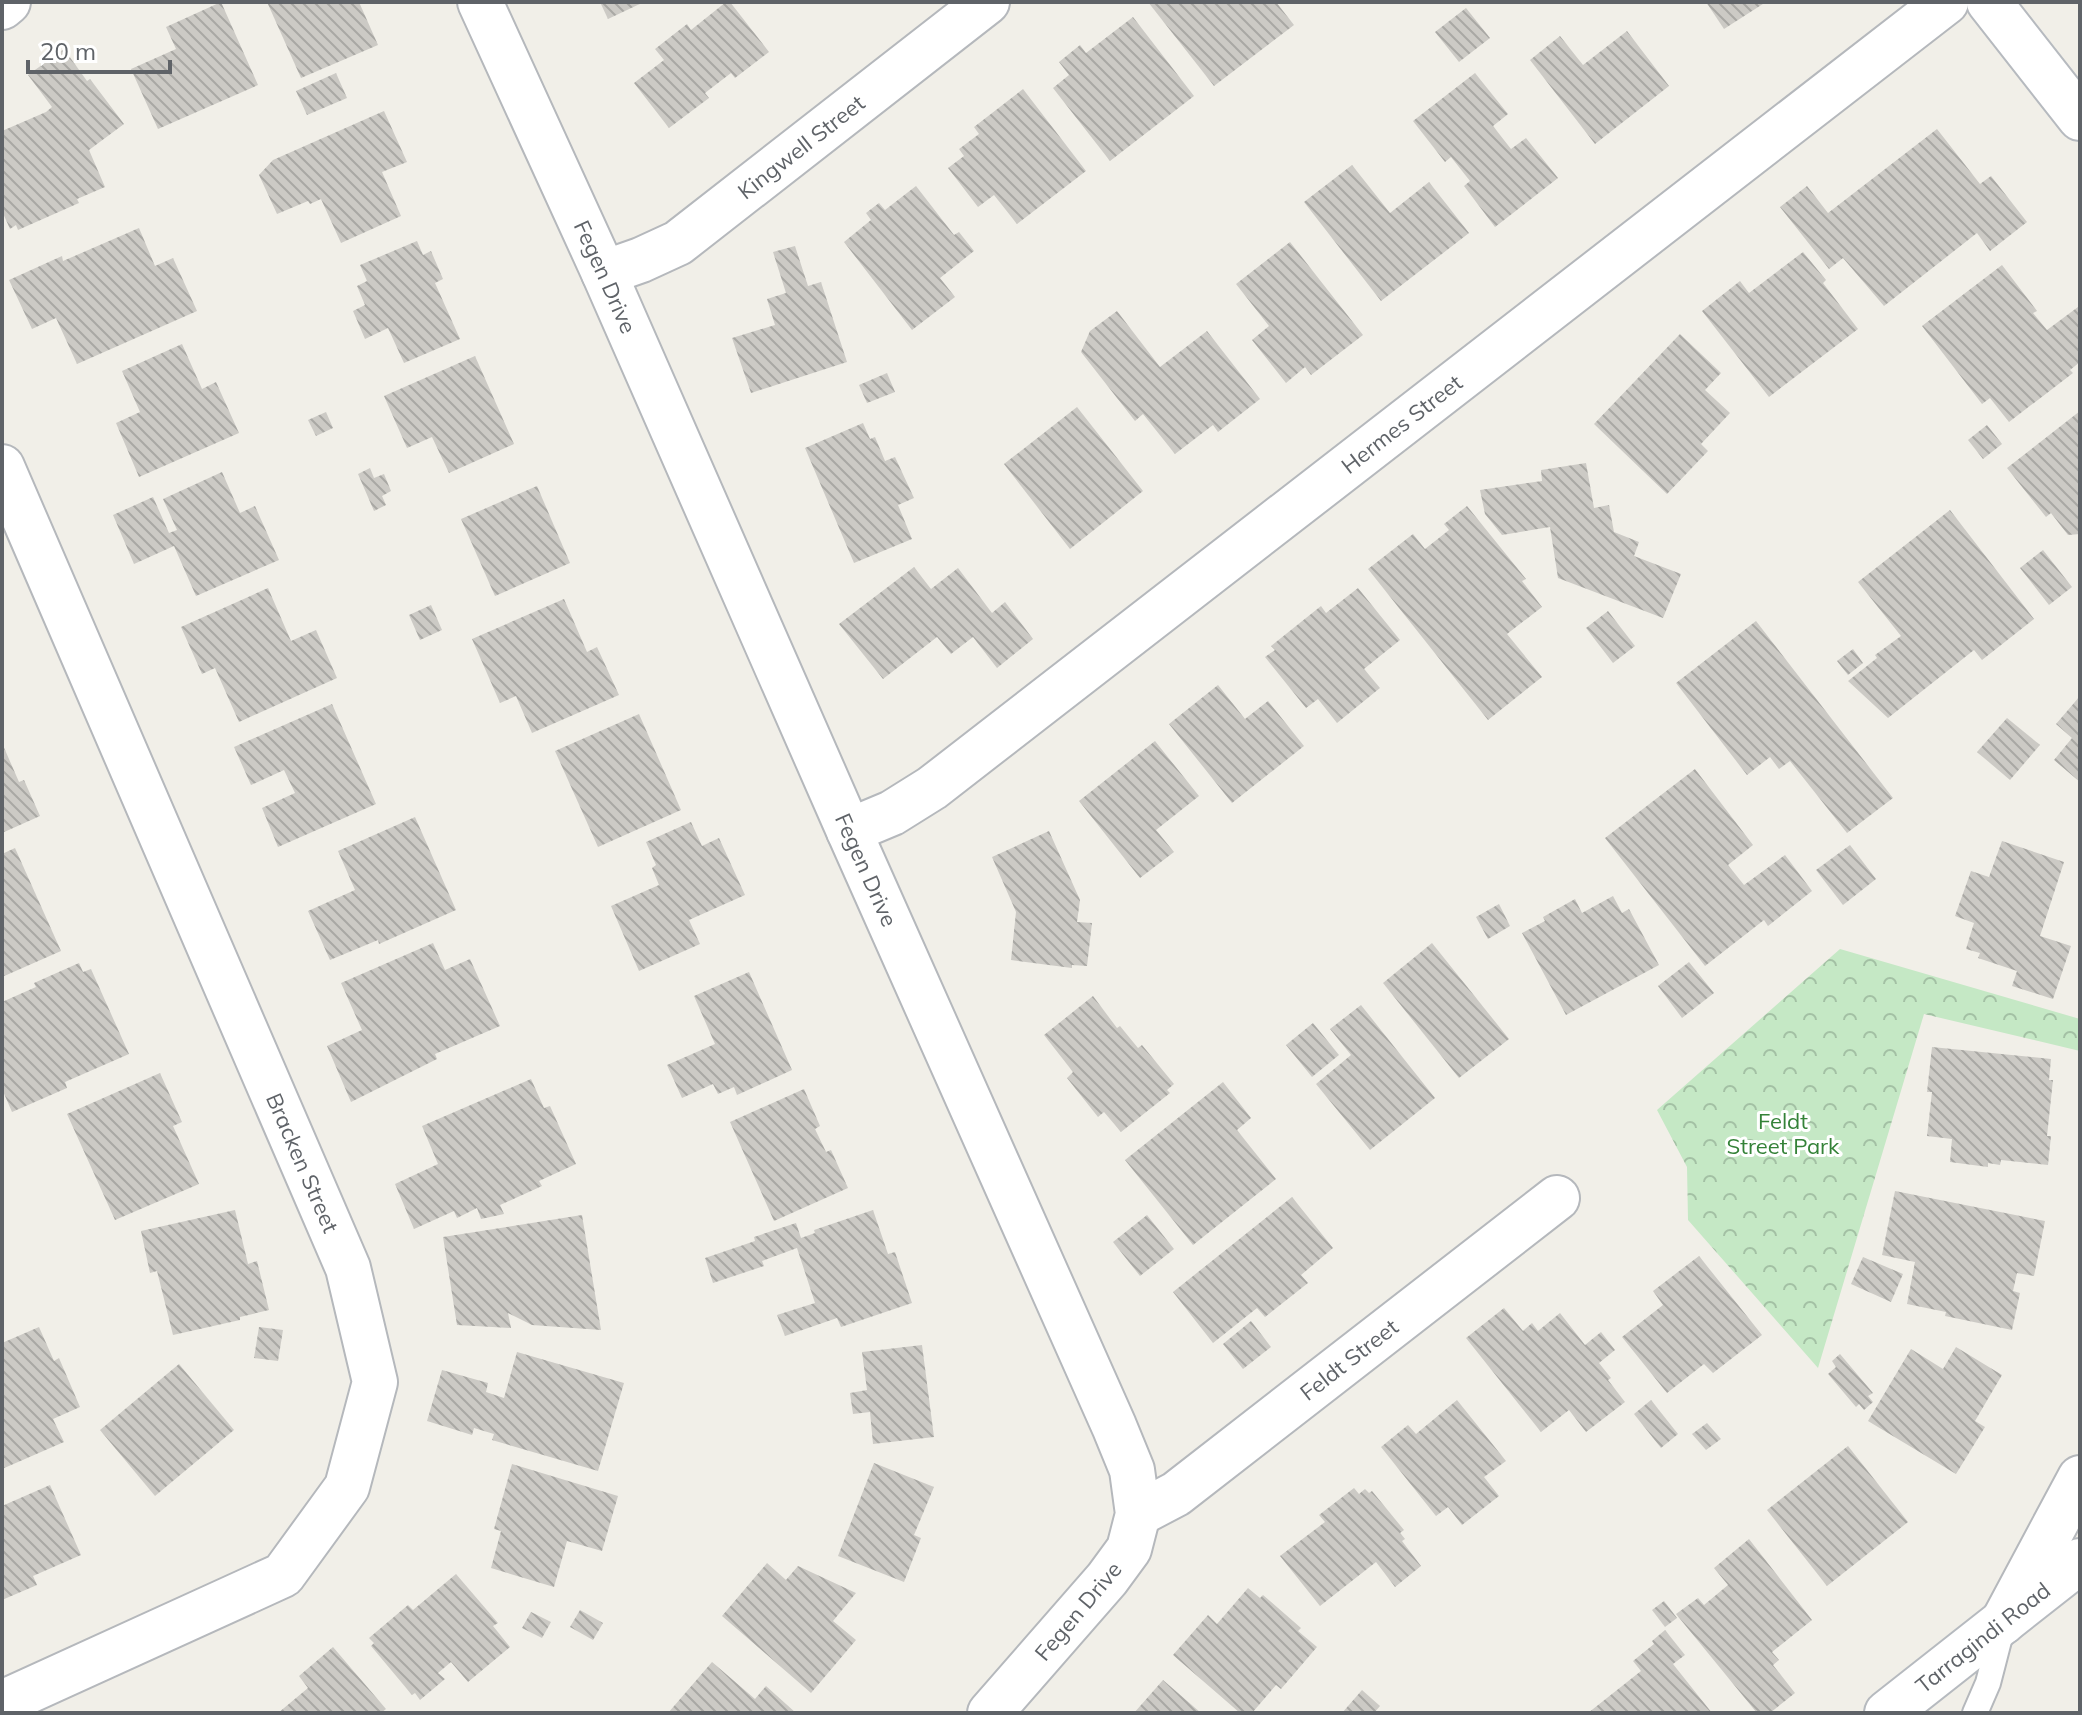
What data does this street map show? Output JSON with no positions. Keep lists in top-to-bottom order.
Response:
{
  "streets": {
    "street": [
      "Kingwell Street",
      "Fegen Drive",
      "Hermes Street",
      "Bracken Street",
      "Feldt Street",
      "Tarragindi Road"
    ]
  },
  "crossings": [
    ["Kingwell Street", "Fegen Drive"],
    ["Fegen Drive", "Hermes Street"],
    ["Fegen Drive", "Feldt Street"]
  ],
  "parks": ["Feldt Street Park"],
  "scale_bar": "20 m"
}
